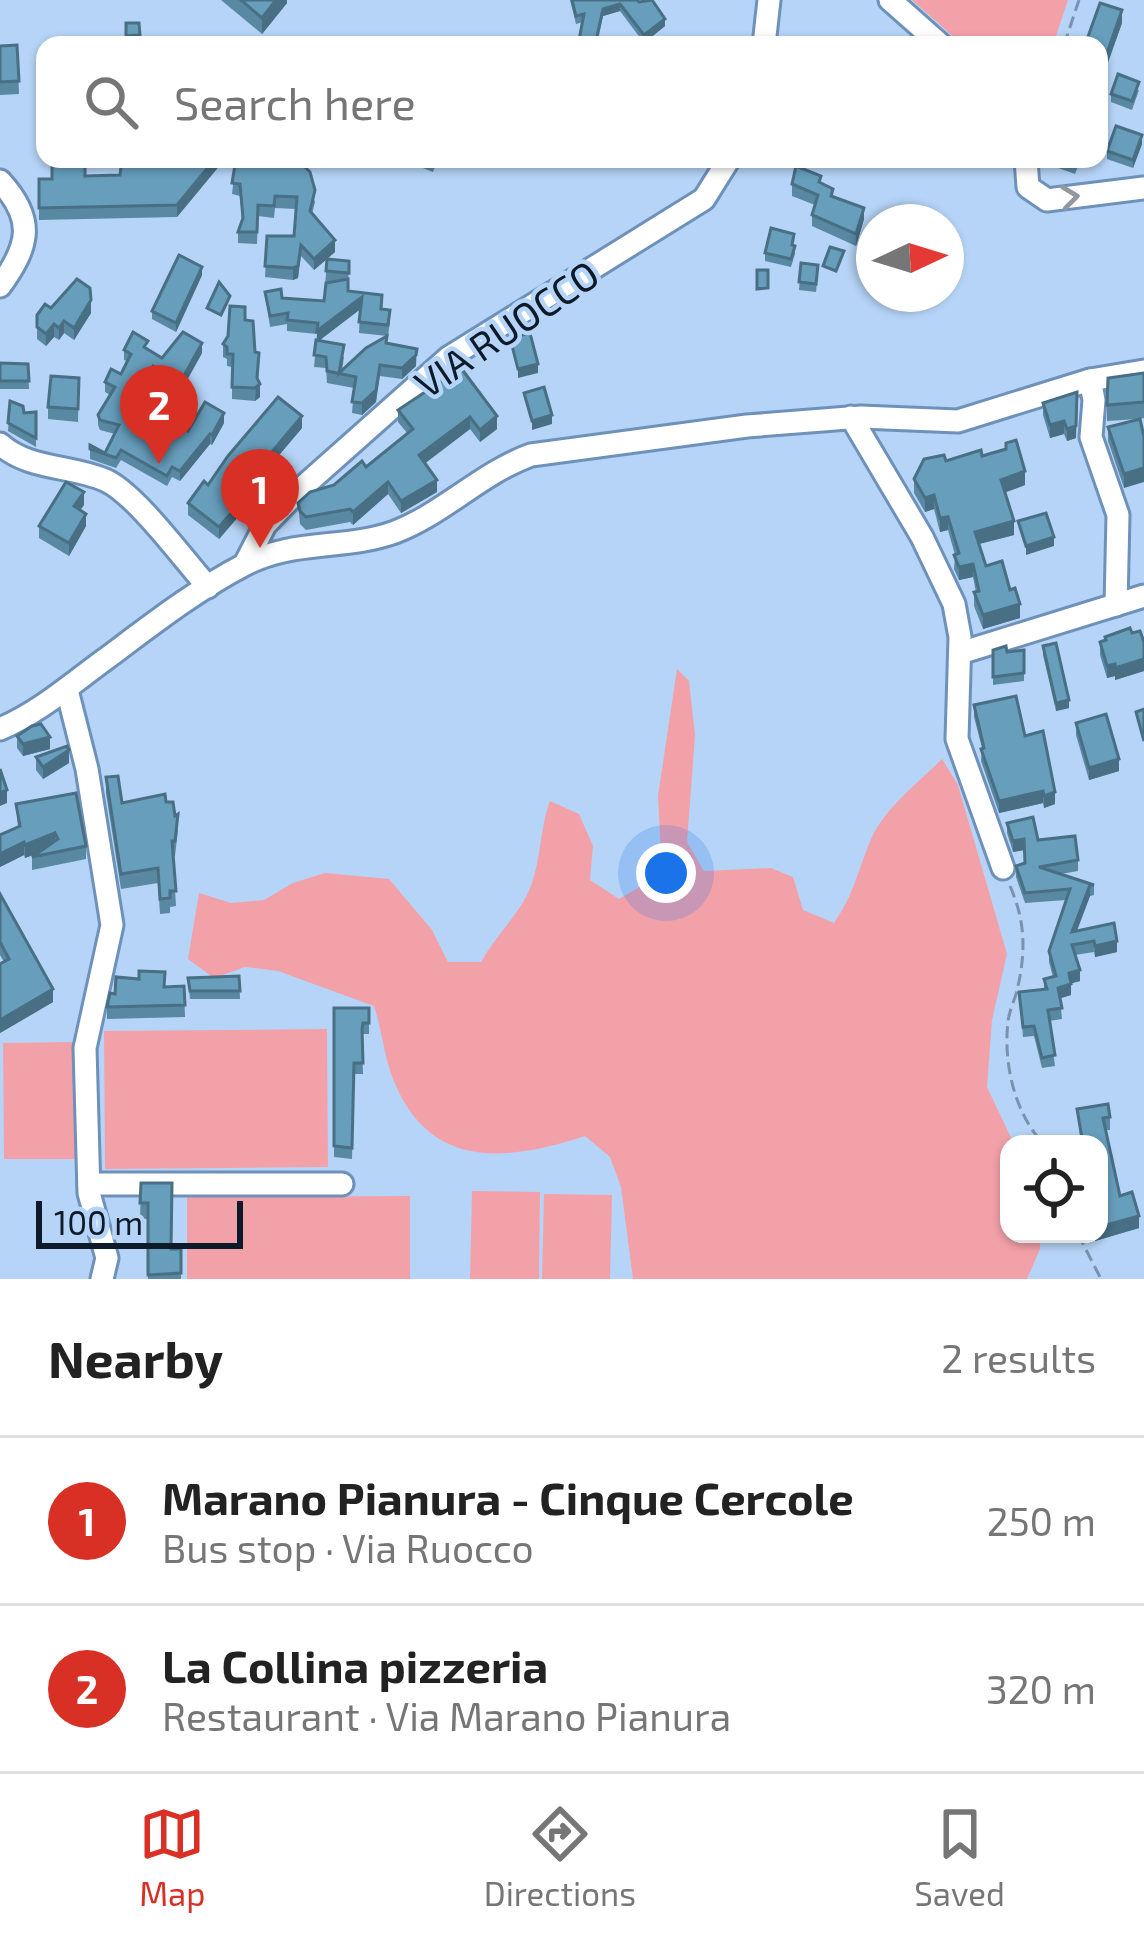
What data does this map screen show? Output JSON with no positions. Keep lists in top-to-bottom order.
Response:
{
  "streets": {
    "street": ["VIA RUOCCO"]
  },
  "scale_bar": "100 m",
  "north": "right",
  "page": {
    "search": "Search here",
    "pins": ["2", "1"],
    "scale": "100 m",
    "heading": ["Nearby", "2 results"],
    "list": [
      {
        "mark": "1",
        "name": "Marano Pianura - Cinque Cercole",
        "note": "Bus stop · Via Ruocco",
        "value": "250 m"
      },
      {
        "mark": "2",
        "name": "La Collina pizzeria",
        "note": "Restaurant · Via Marano Pianura",
        "value": "320 m"
      }
    ],
    "nav": ["Map", "Directions", "Saved"]
  }
}
